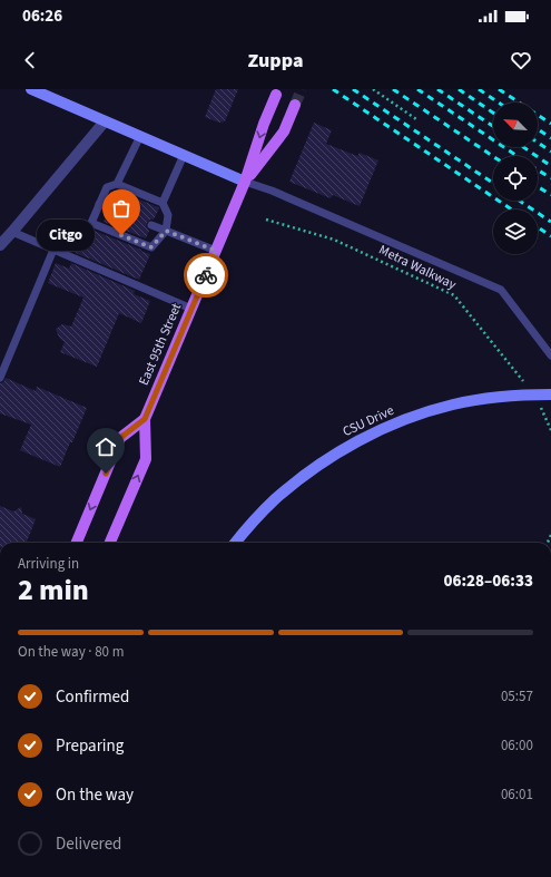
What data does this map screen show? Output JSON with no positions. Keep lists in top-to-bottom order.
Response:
{
  "streets": {
    "main road": ["East 95th Street"],
    "street": ["CSU Drive"],
    "path": ["Metra Walkway"]
  },
  "crossings": [
    ["Metra Walkway", "CSU Drive"]
  ],
  "places": ["Citgo"],
  "north": "top left",
  "page": {
    "status": "06:26",
    "header": "Zuppa",
    "bubble": "Citgo",
    "heading": ["2 min", "Arriving in", "06:28–06:33"],
    "bar": "On the way · 80 m",
    "list": [
      ["Confirmed", "05:57"],
      ["Preparing", "06:00"],
      ["On the way", "06:01"],
      "Delivered"
    ]
  }
}
